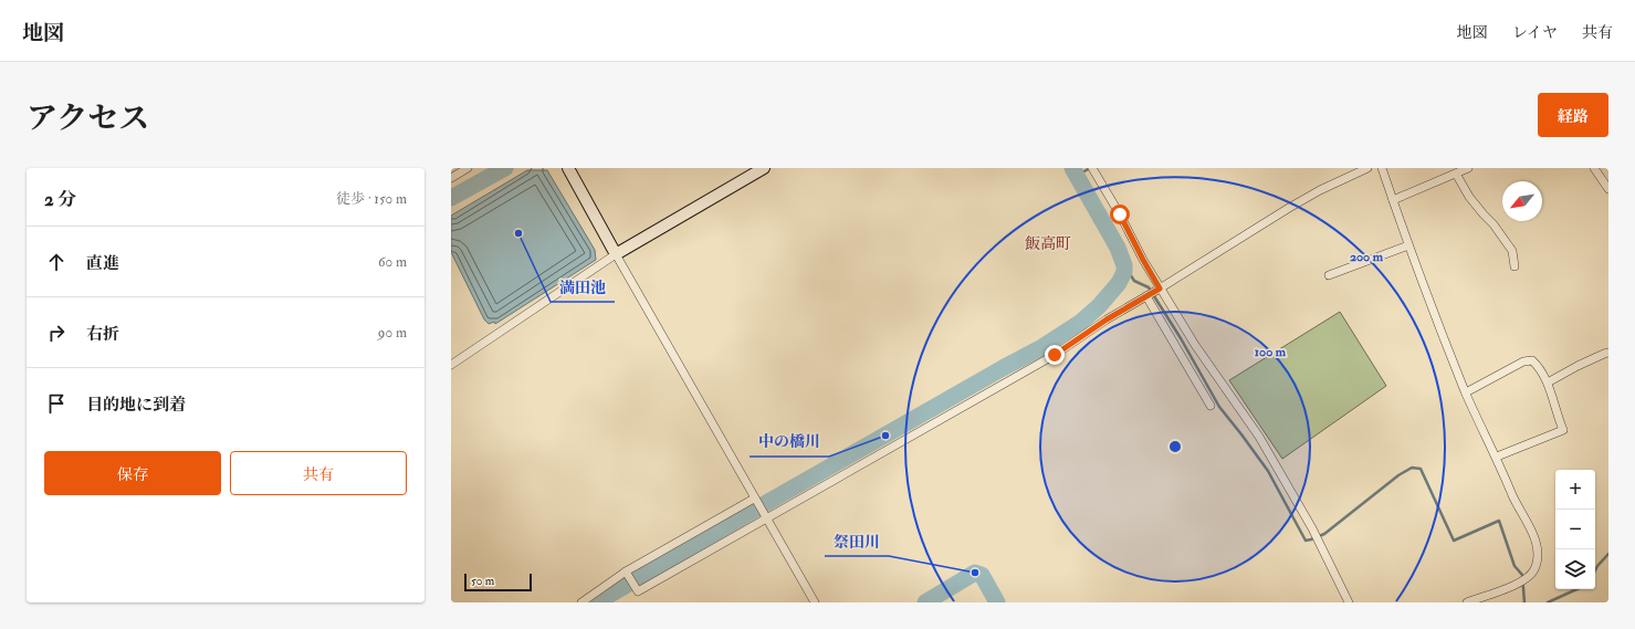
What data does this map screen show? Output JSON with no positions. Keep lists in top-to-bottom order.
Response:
{
  "districts": ["飯高町"],
  "places": ["満田池", "中の橋川", "祭田川"],
  "scale_bar": "50 m",
  "north": "bottom left",
  "page": {
    "header": "地図",
    "nav": ["地図", "レイヤ", "共有"],
    "title": "アクセス",
    "buttons": [
      "経路",
      ["保存", "共有"]
    ],
    "heading": ["2 分", "徒歩 · 150 m"],
    "list": [
      ["直進", "60 m"],
      ["右折", "90 m"],
      "目的地に到着"
    ],
    "map_buttons": ["+", "−"],
    "scale": "50 m"
  },
  "rings": ["200 m", "100 m"]
}
